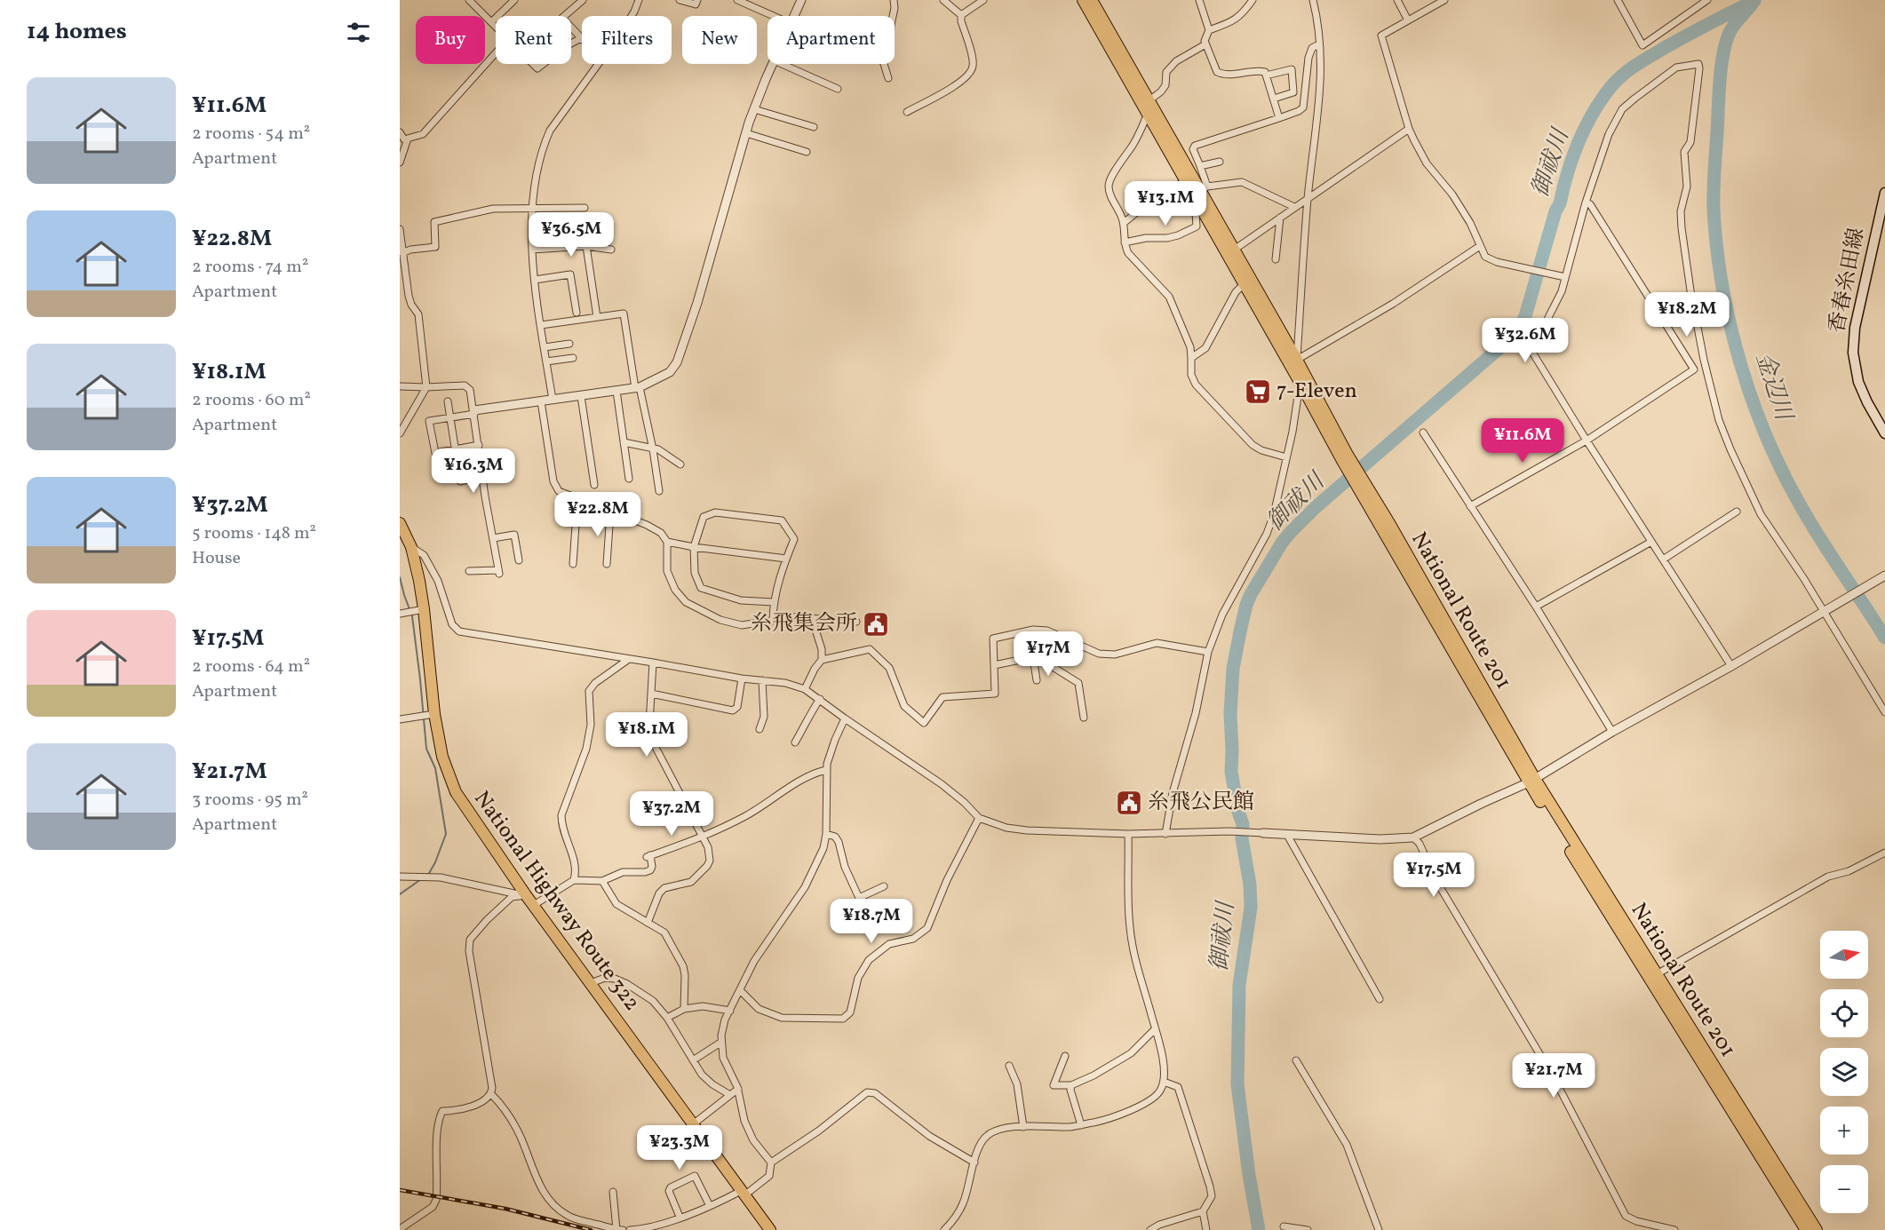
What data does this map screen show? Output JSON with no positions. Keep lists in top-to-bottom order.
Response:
{
  "streets": {
    "highway": ["National Route 201", "National Highway Route 322"],
    "main road": ["香春糸田線"]
  },
  "water": ["御祓川", "金辺川"],
  "places": {
    "supermarket": ["7-Eleven"],
    "public building": ["糸飛集会所", "糸飛公民館"]
  },
  "north": "right",
  "page": {
    "heading": "14 homes",
    "chip": [
      "Buy",
      "Rent",
      "Filters",
      "New",
      "Apartment"
    ],
    "list": [
      {
        "name": "¥11.6M",
        "note": "2 rooms · 54 m² · Apartment"
      },
      {
        "name": "¥22.8M",
        "note": "2 rooms · 74 m² · Apartment"
      },
      {
        "name": "¥18.1M",
        "note": "2 rooms · 60 m² · Apartment"
      },
      {
        "name": "¥37.2M",
        "note": "5 rooms · 148 m² · House"
      },
      {
        "name": "¥17.5M",
        "note": "2 rooms · 64 m² · Apartment"
      },
      {
        "name": "¥21.7M",
        "note": "3 rooms · 95 m² · Apartment"
      }
    ],
    "price": [
      "¥13.1M",
      "¥36.5M",
      "¥18.2M",
      "¥32.6M",
      "¥11.6M",
      "¥16.3M",
      "¥22.8M",
      "¥17M",
      "¥18.1M",
      "¥37.2M",
      "¥17.5M",
      "¥18.7M",
      "¥21.7M",
      "¥23.3M"
    ],
    "map_buttons": ["+", "−"]
  }
}
